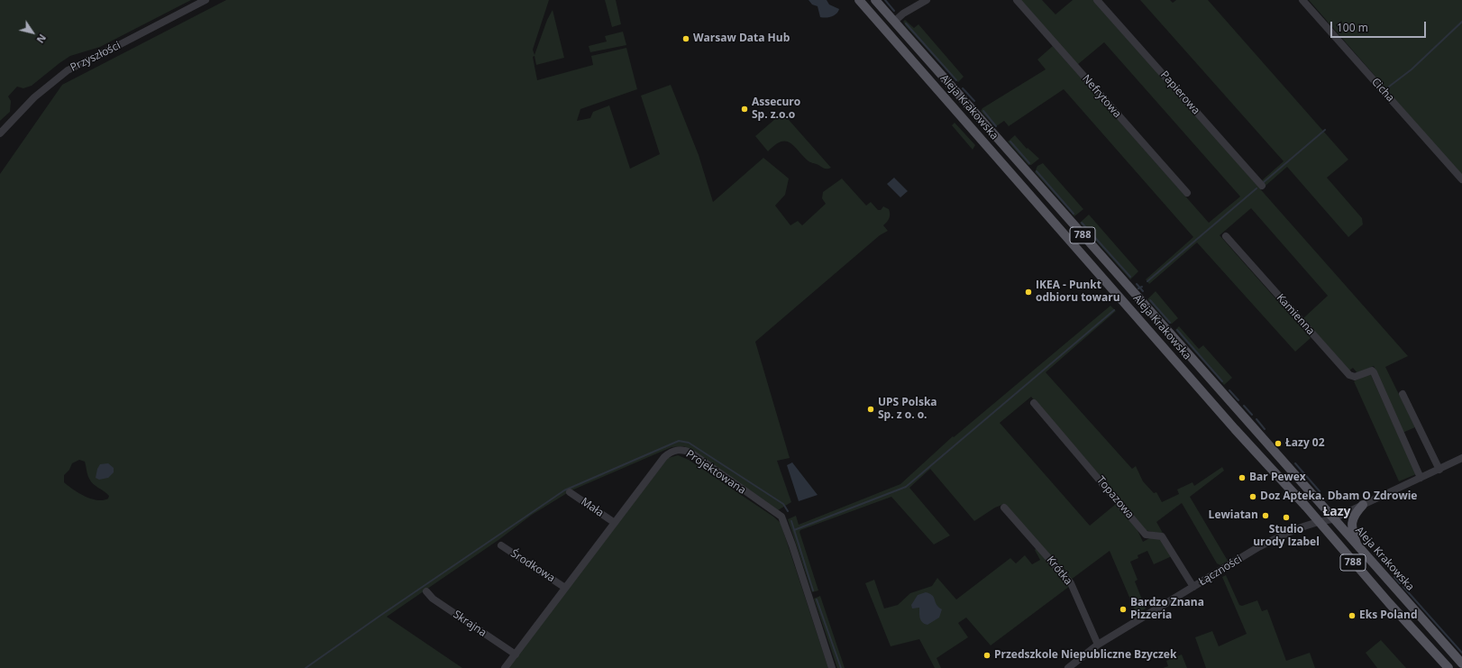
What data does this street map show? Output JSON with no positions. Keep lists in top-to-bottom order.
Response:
{
  "streets": {
    "main road": ["Aleja Krakowska", "788"],
    "street": [
      "Przyszłości",
      "Cicha",
      "Papierowa",
      "Nefrytowa",
      "Kamienna",
      "Projektowana",
      "Topazowa",
      "Mała",
      "Środkowa",
      "Krótka",
      "Łączności",
      "Skrajna"
    ]
  },
  "crossings": [
    ["Aleja Krakowska", "Łączności"],
    ["Kamienna", "Łączności"],
    ["Projektowana", "Mała"],
    ["Projektowana", "Środkowa"],
    ["Projektowana", "Skrajna"],
    ["Topazowa", "Łączności"],
    ["Krótka", "Łączności"]
  ],
  "districts": ["Łazy"],
  "places": [
    "Warsaw Data Hub",
    "Assecuro Sp. z.o.o",
    "IKEA - Punkt odbioru towaru",
    "UPS Polska Sp. z o. o.",
    "Łazy 02",
    "Bar Pewex",
    "Doz Apteka. Dbam O Zdrowie",
    "Lewiatan",
    "Studio urody Izabel",
    "Bardzo Znana Pizzeria",
    "Eks Poland",
    "Przedszkole Niepubliczne Bzyczek"
  ],
  "scale_bar": "100 m",
  "north": "bottom right"
}
